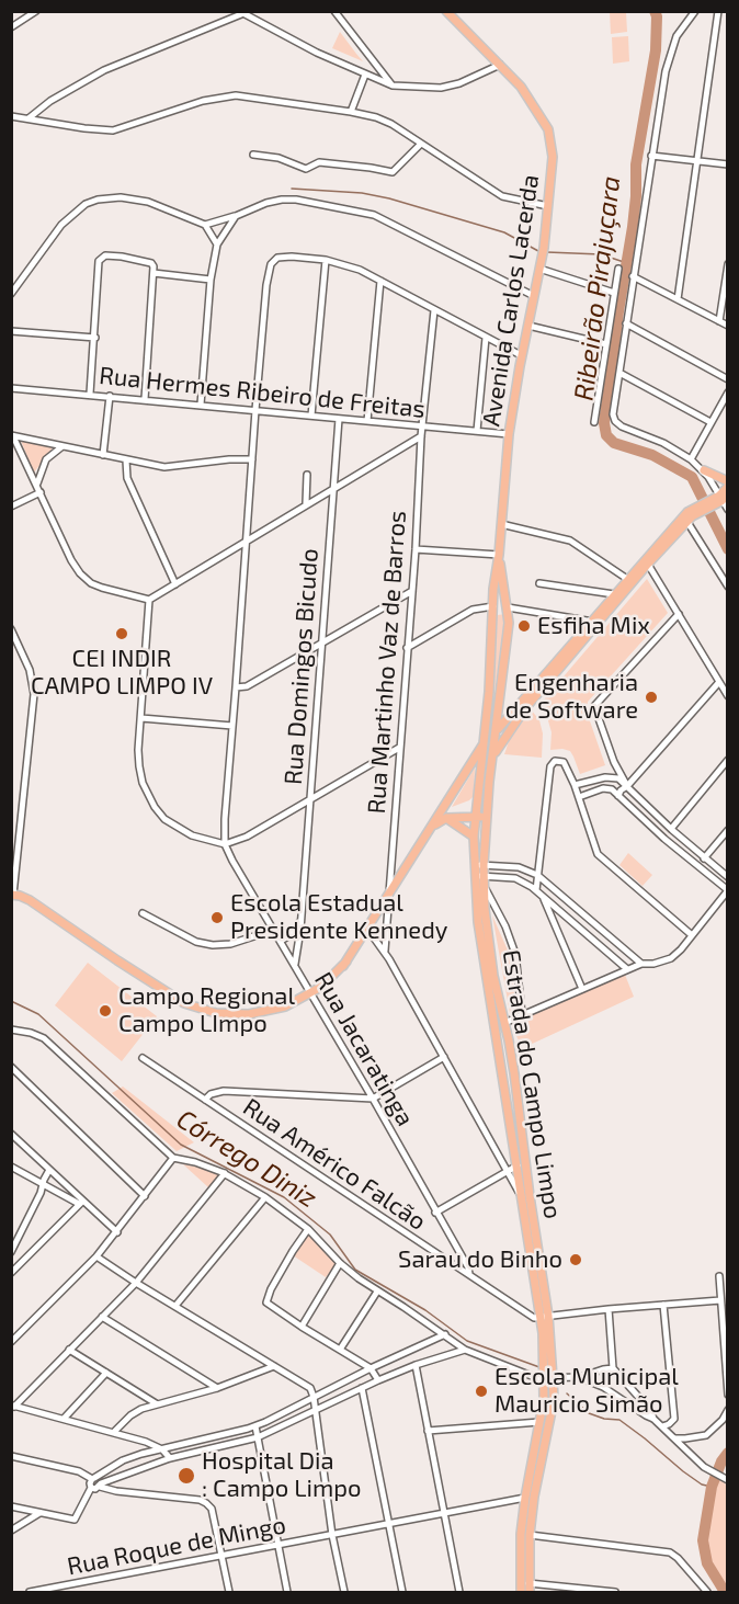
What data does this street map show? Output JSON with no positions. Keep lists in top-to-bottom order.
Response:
{
  "streets": {
    "main road": ["Avenida Carlos Lacerda", "Estrada do Campo Limpo"],
    "street": [
      "Rua Hermes Ribeiro de Freitas",
      "Rua Martinho Vaz de Barros",
      "Rua Domingos Bicudo",
      "Rua Jacaratinga",
      "Rua Américo Falcão",
      "Rua Roque de Mingo"
    ]
  },
  "crossings": [
    ["Avenida Carlos Lacerda", "Rua Hermes Ribeiro de Freitas"],
    ["Avenida Carlos Lacerda", "Estrada do Campo Limpo"],
    ["Rua Hermes Ribeiro de Freitas", "Rua Martinho Vaz de Barros"],
    ["Rua Hermes Ribeiro de Freitas", "Rua Domingos Bicudo"],
    ["Rua Domingos Bicudo", "Rua Jacaratinga"],
    ["Rua Jacaratinga", "Rua Américo Falcão"],
    ["Estrada do Campo Limpo", "Rua Américo Falcão"],
    ["Estrada do Campo Limpo", "Rua Roque de Mingo"]
  ],
  "water": ["Ribeirão Pirajuçara", "Córrego Diniz"],
  "places": [
    "Esfiha Mix",
    "CEI INDIR CAMPO LIMPO IV",
    "Engenharia de Software",
    "Escola Estadual Presidente Kennedy",
    "Campo Regional Campo LImpo",
    "Sarau do Binho",
    "Escola Municipal Mauricio Simão",
    "Hospital Dia : Campo Limpo"
  ]
}
